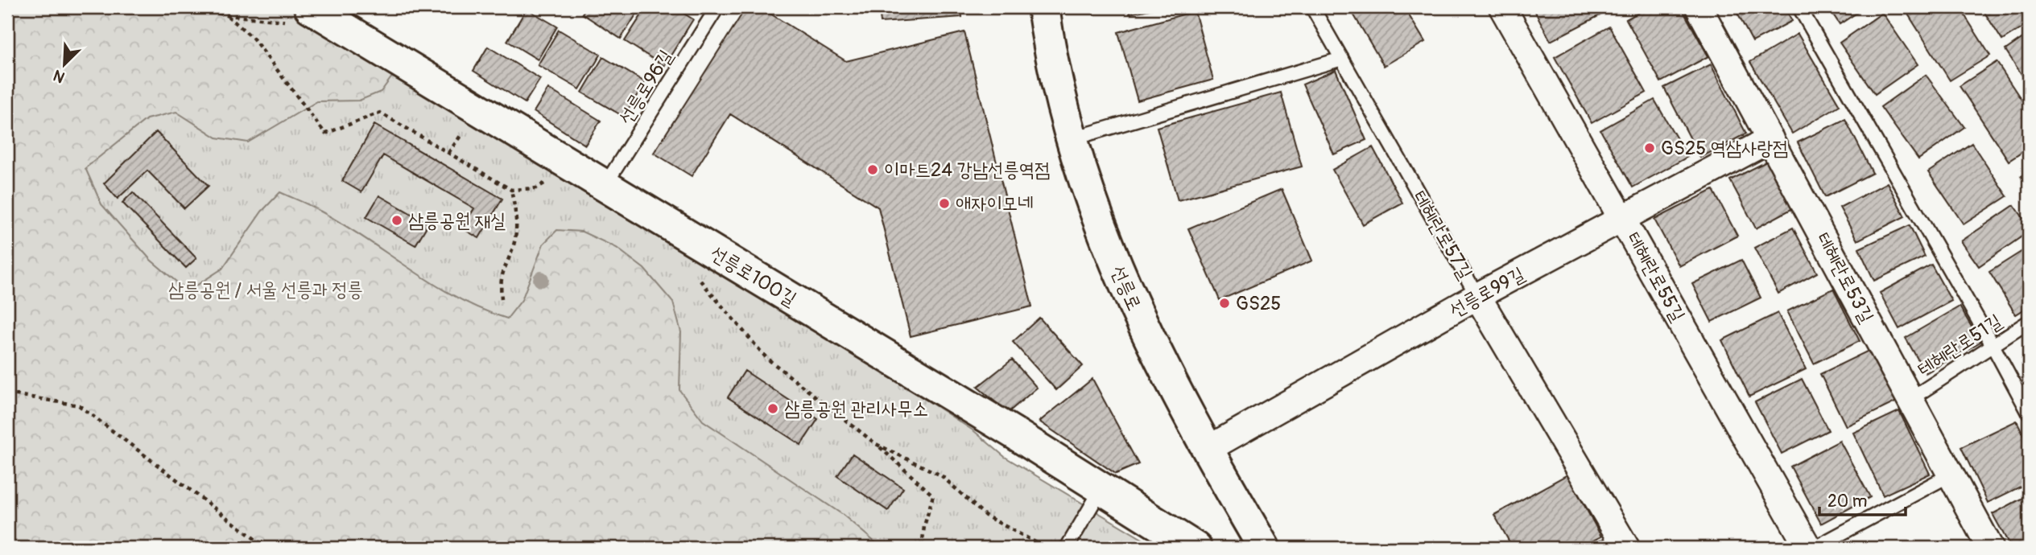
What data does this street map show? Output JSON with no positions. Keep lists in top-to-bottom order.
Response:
{
  "streets": {
    "street": [
      "테헤란로57길",
      "선릉로100길",
      "테헤란로55길",
      "테헤란로53길",
      "선릉로",
      "선릉로99길"
    ],
    "lane": ["선릉로96길", "테헤란로51길"]
  },
  "crossings": [
    ["선릉로96길", "선릉로100길"],
    ["테헤란로57길", "선릉로99길"],
    ["테헤란로55길", "선릉로99길"],
    ["테헤란로53길", "선릉로99길"],
    ["테헤란로53길", "테헤란로51길"],
    ["선릉로", "선릉로99길"]
  ],
  "parks": ["삼릉공원 / 서울 선릉과 정릉"],
  "places": [
    "GS25 역삼사랑점",
    "이마트24 강남선릉역점",
    "애자이모네",
    "삼릉공원 재실",
    "GS25",
    "삼릉공원 관리사무소"
  ],
  "scale_bar": "20 m",
  "north": "bottom left"
}
